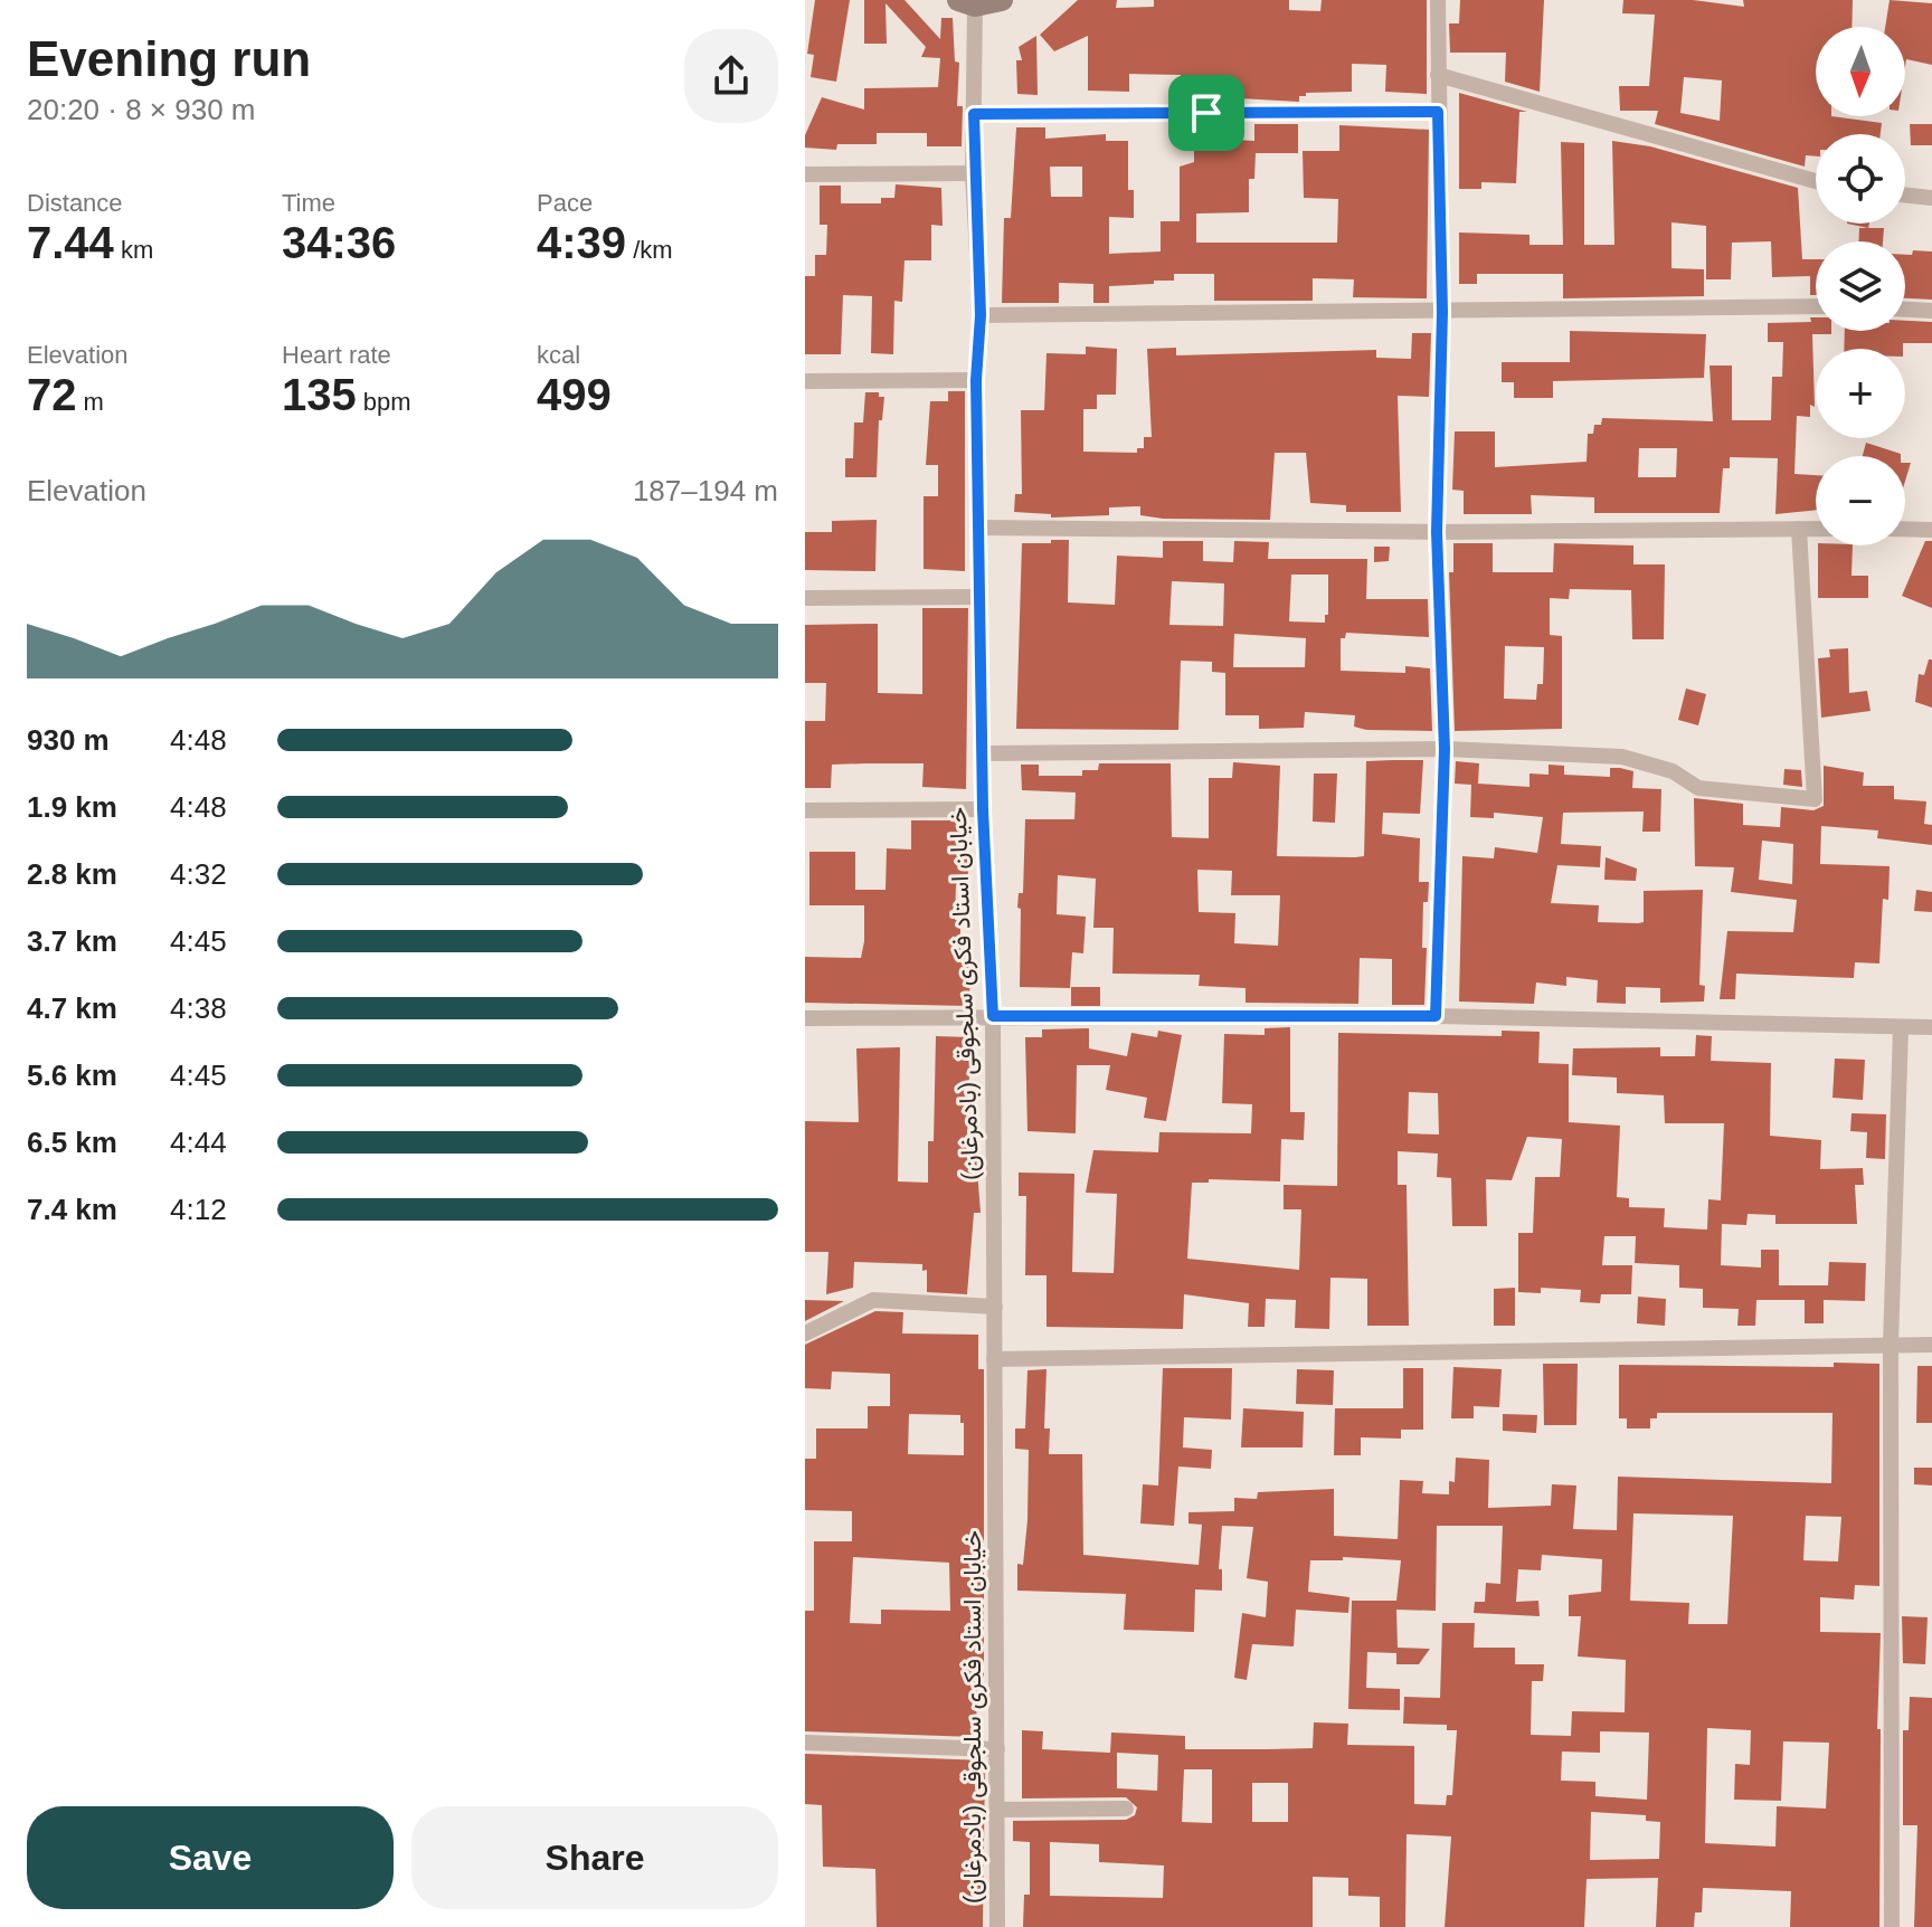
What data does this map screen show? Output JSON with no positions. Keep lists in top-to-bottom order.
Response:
{
  "streets": {
    "street": ["خیابان استاد فکری سلجوقی (بادمرغان)"]
  },
  "north": "bottom",
  "page": {
    "heading": ["Evening run", "20:20 · 8 × 930 m"],
    "map_buttons": ["+", "−"],
    "stats": [
      ["Distance", "7.44 km"],
      ["Time", "34:36"],
      ["Pace", "4:39 /km"],
      ["Elevation", "72 m"],
      ["Heart rate", "135 bpm"],
      ["kcal", "499"]
    ],
    "chart": ["Elevation", "187–194 m"],
    "list": [
      {
        "name": "930 m",
        "note": "4:48"
      },
      {
        "name": "1.9 km",
        "note": "4:48"
      },
      {
        "name": "2.8 km",
        "note": "4:32"
      },
      {
        "name": "3.7 km",
        "note": "4:45"
      },
      {
        "name": "4.7 km",
        "note": "4:38"
      },
      {
        "name": "5.6 km",
        "note": "4:45"
      },
      {
        "name": "6.5 km",
        "note": "4:44"
      },
      {
        "name": "7.4 km",
        "note": "4:12"
      }
    ],
    "buttons": ["Save", "Share"]
  }
}
